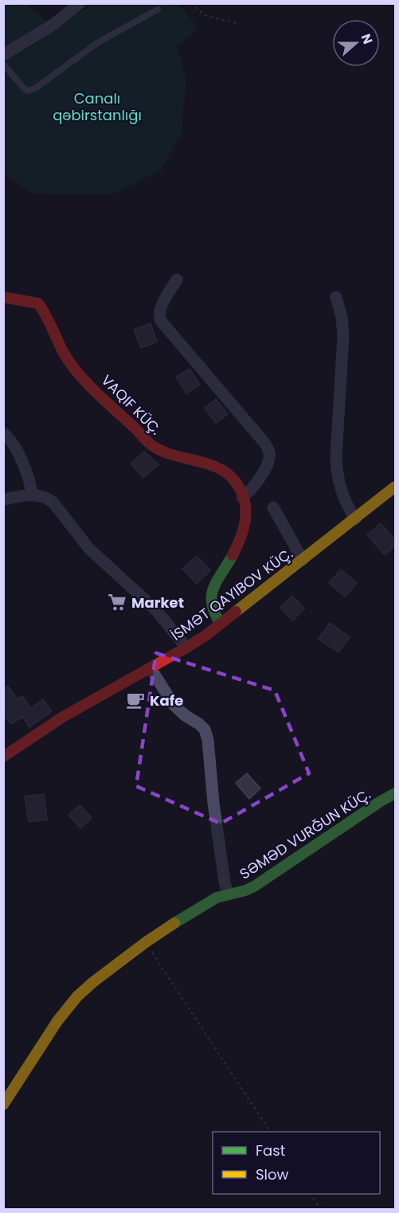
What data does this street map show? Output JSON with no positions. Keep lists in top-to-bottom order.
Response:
{
  "streets": {
    "street": ["VAQIF KÜÇ.", "SƏMƏD VURĞUN KÜÇ."]
  },
  "parks": ["Canalı qəbirstanlığı"],
  "places": {
    "supermarket": ["Market"],
    "cafe": ["Kafe"]
  },
  "legend": ["Fast", "Slow"],
  "north": "right"
}
